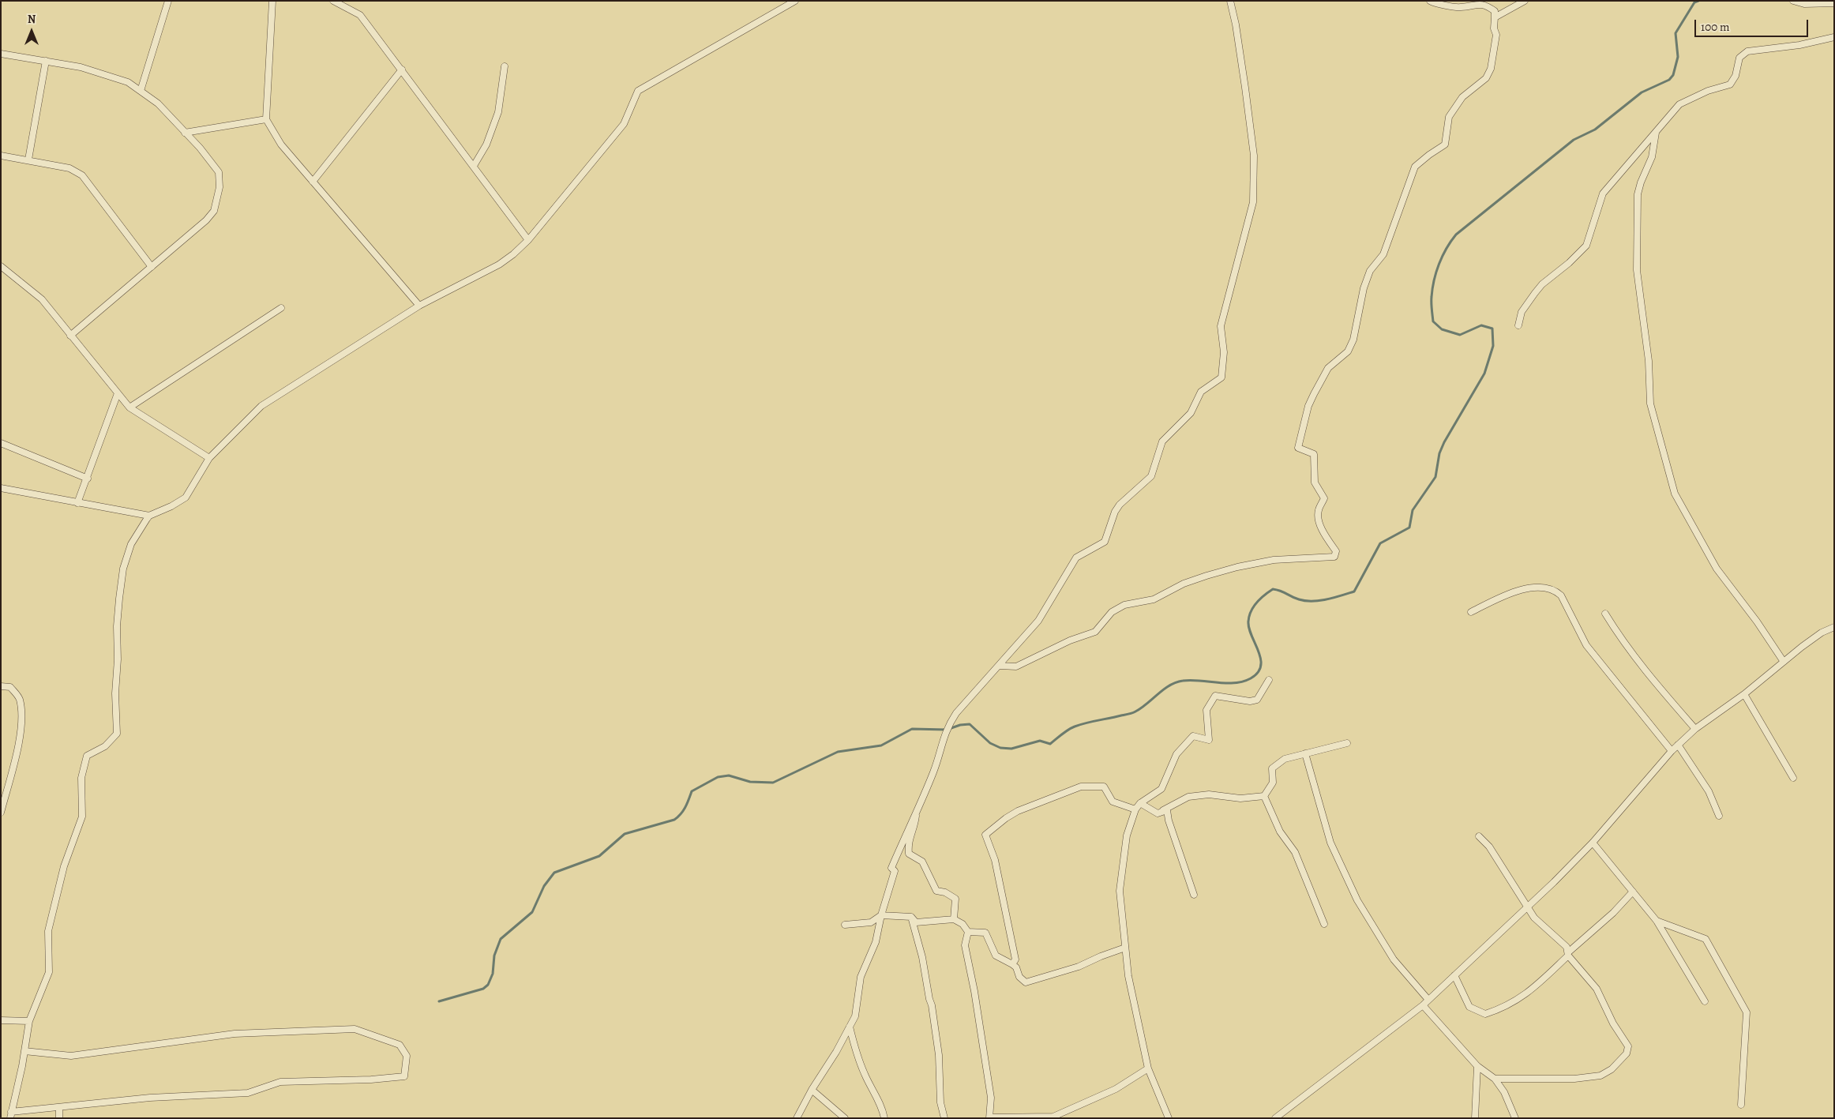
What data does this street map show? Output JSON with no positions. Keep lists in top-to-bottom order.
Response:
{
  "scale_bar": "100 m",
  "north": "top"
}
